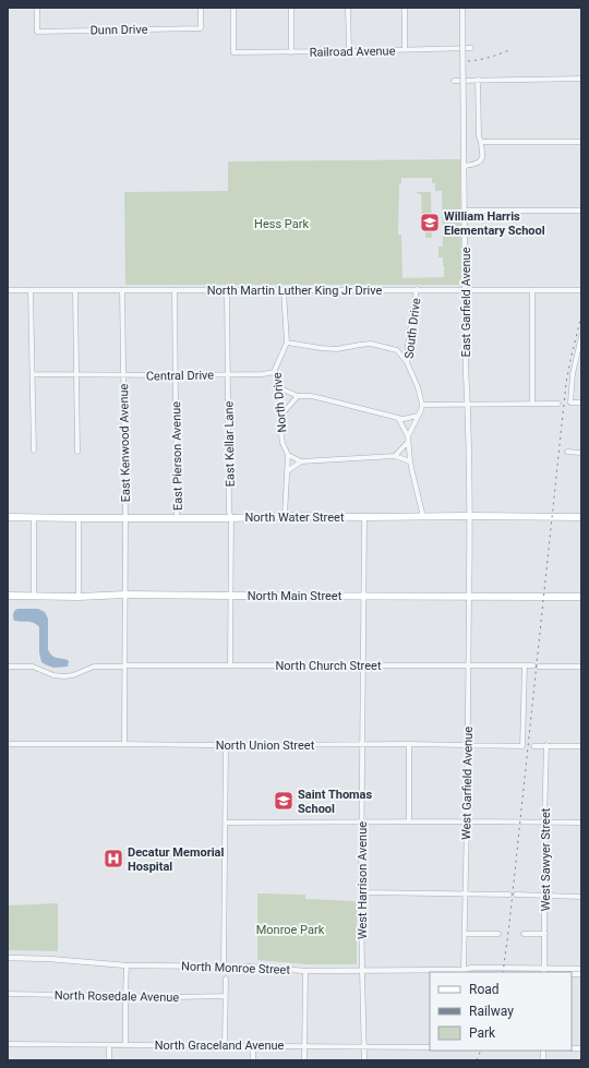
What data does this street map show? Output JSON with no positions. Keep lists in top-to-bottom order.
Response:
{
  "streets": {
    "main road": ["North Water Street", "North Main Street"],
    "street": [
      "Dunn Drive",
      "Railroad Avenue",
      "North Martin Luther King Jr Drive",
      "East Garfield Avenue",
      "South Drive",
      "Central Drive",
      "North Drive",
      "East Kenwood Avenue",
      "East Kellar Lane",
      "East Pierson Avenue",
      "North Church Street",
      "North Union Street",
      "West Garfield Avenue",
      "West Sawyer Street",
      "West Harrison Avenue",
      "North Monroe Street",
      "North Rosedale Avenue",
      "North Graceland Avenue"
    ]
  },
  "crossings": [
    ["North Martin Luther King Jr Drive", "East Garfield Avenue"],
    ["North Martin Luther King Jr Drive", "South Drive"],
    ["North Martin Luther King Jr Drive", "North Drive"],
    ["North Martin Luther King Jr Drive", "East Kenwood Avenue"],
    ["North Martin Luther King Jr Drive", "East Kellar Lane"],
    ["North Martin Luther King Jr Drive", "East Pierson Avenue"],
    ["East Garfield Avenue", "North Water Street"],
    ["East Garfield Avenue", "North Main Street"],
    ["East Garfield Avenue", "West Garfield Avenue"],
    ["Central Drive", "North Drive"],
    ["Central Drive", "East Kenwood Avenue"],
    ["Central Drive", "East Kellar Lane"],
    ["Central Drive", "East Pierson Avenue"],
    ["North Drive", "North Water Street"],
    ["East Kenwood Avenue", "North Water Street"],
    ["East Kenwood Avenue", "North Main Street"],
    ["East Kenwood Avenue", "North Church Street"],
    ["East Kenwood Avenue", "North Union Street"],
    ["East Kellar Lane", "North Water Street"],
    ["East Kellar Lane", "North Main Street"],
    ["East Kellar Lane", "North Church Street"],
    ["East Pierson Avenue", "North Water Street"],
    ["North Water Street", "West Harrison Avenue"],
    ["North Main Street", "West Garfield Avenue"],
    ["North Main Street", "West Harrison Avenue"],
    ["North Church Street", "North Union Street"],
    ["North Church Street", "West Garfield Avenue"],
    ["North Church Street", "West Harrison Avenue"],
    ["North Union Street", "West Garfield Avenue"],
    ["North Union Street", "West Harrison Avenue"],
    ["West Garfield Avenue", "North Monroe Street"],
    ["West Sawyer Street", "North Monroe Street"],
    ["West Harrison Avenue", "North Monroe Street"],
    ["West Harrison Avenue", "North Graceland Avenue"]
  ],
  "parks": ["Hess Park", "Monroe Park"],
  "places": {
    "school or university": ["William Harris Elementary School", "Saint Thomas School"],
    "hospital": ["Decatur Memorial Hospital"]
  },
  "legend": ["Road", "Railway", "Park"]
}
